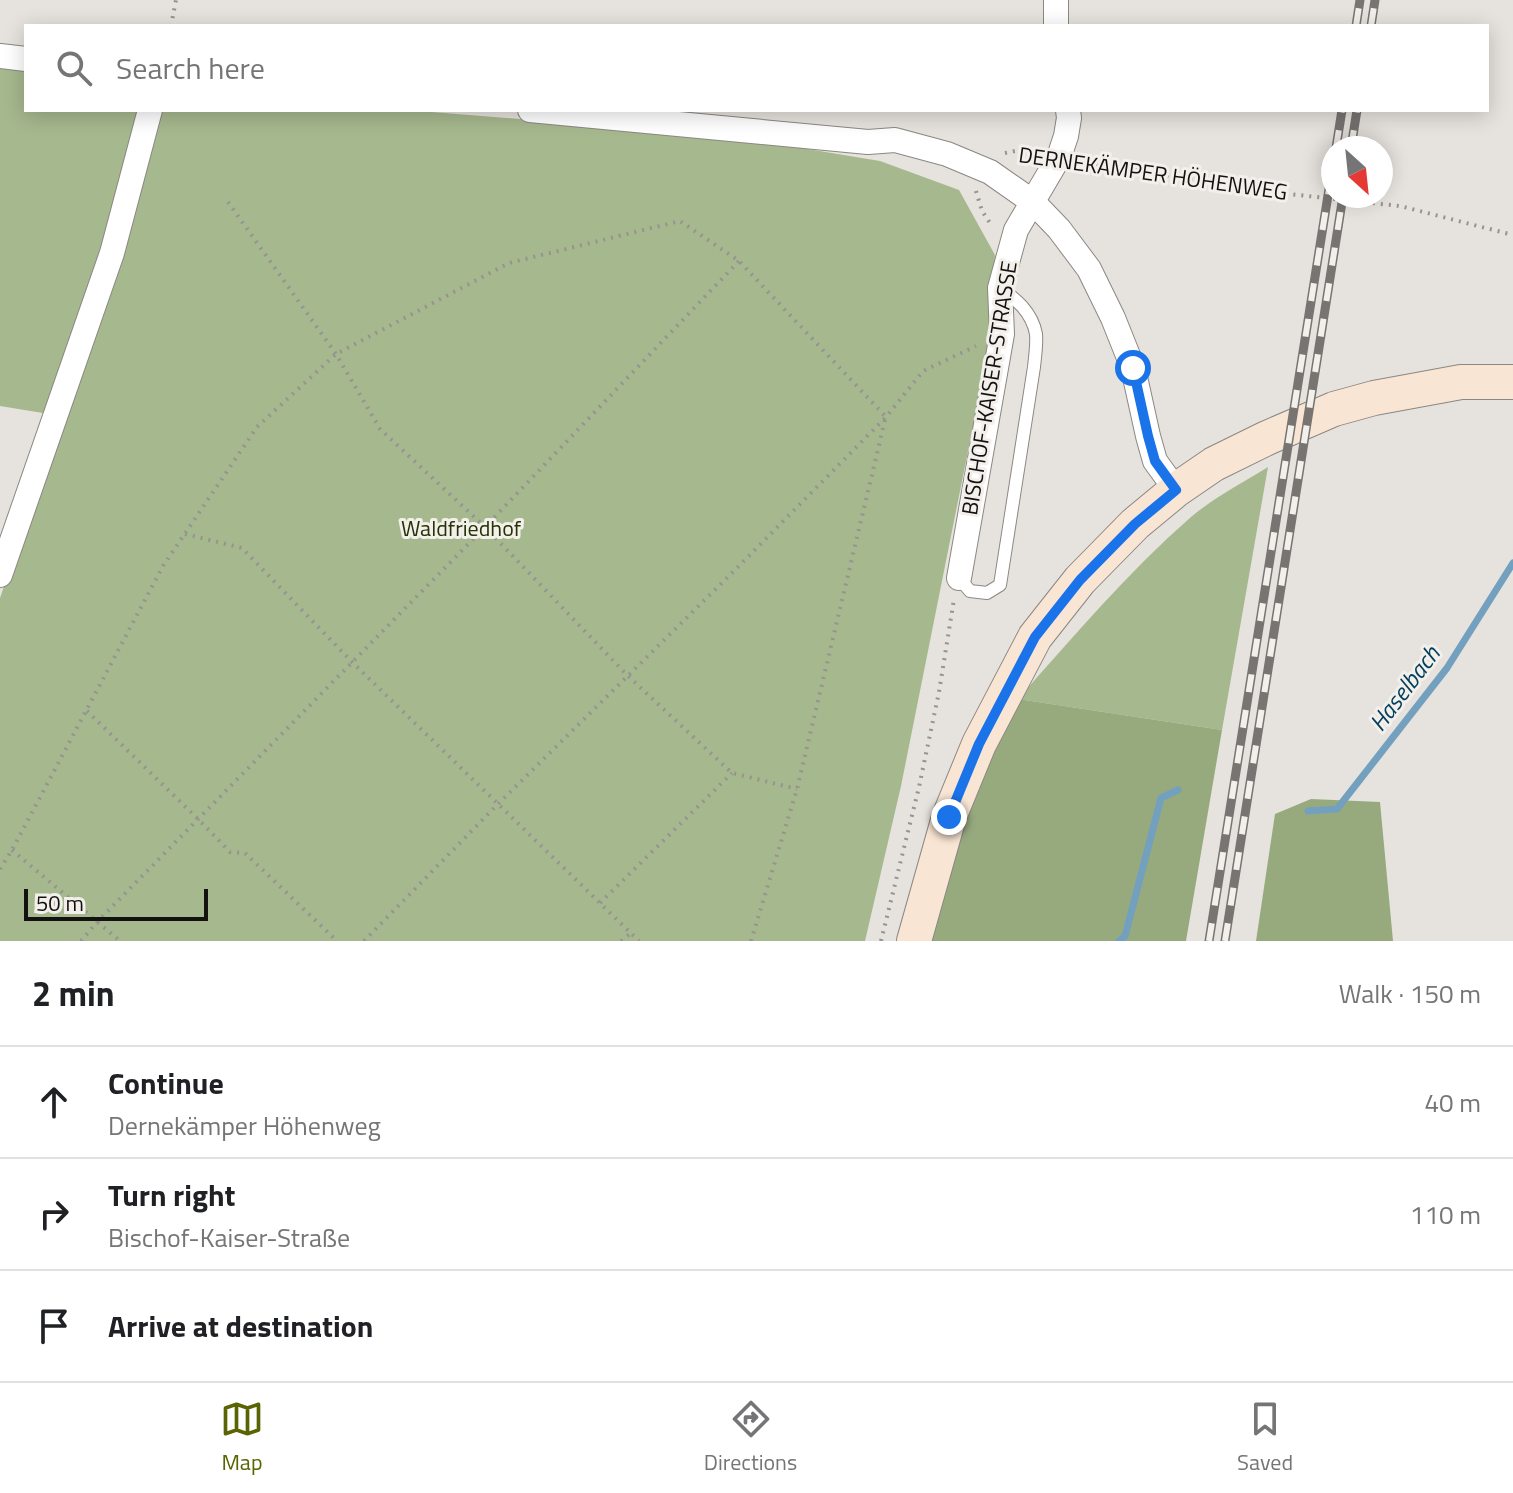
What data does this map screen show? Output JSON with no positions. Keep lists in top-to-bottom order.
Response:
{
  "streets": {
    "street": ["DERNEKÄMPER HÖHENWEG", "BISCHOF-KAISER-STRASSE"]
  },
  "crossings": [
    ["DERNEKÄMPER HÖHENWEG", "BISCHOF-KAISER-STRASSE"]
  ],
  "water": ["Haselbach"],
  "parks": ["Waldfriedhof"],
  "scale_bar": "50 m",
  "north": "bottom right",
  "page": {
    "search": "Search here",
    "scale": "50 m",
    "heading": ["2 min", "Walk · 150 m"],
    "list": [
      ["Continue", "Dernekämper Höhenweg", "40 m"],
      ["Turn right", "Bischof-Kaiser-Straße", "110 m"],
      "Arrive at destination"
    ],
    "nav": ["Map", "Directions", "Saved"]
  }
}
